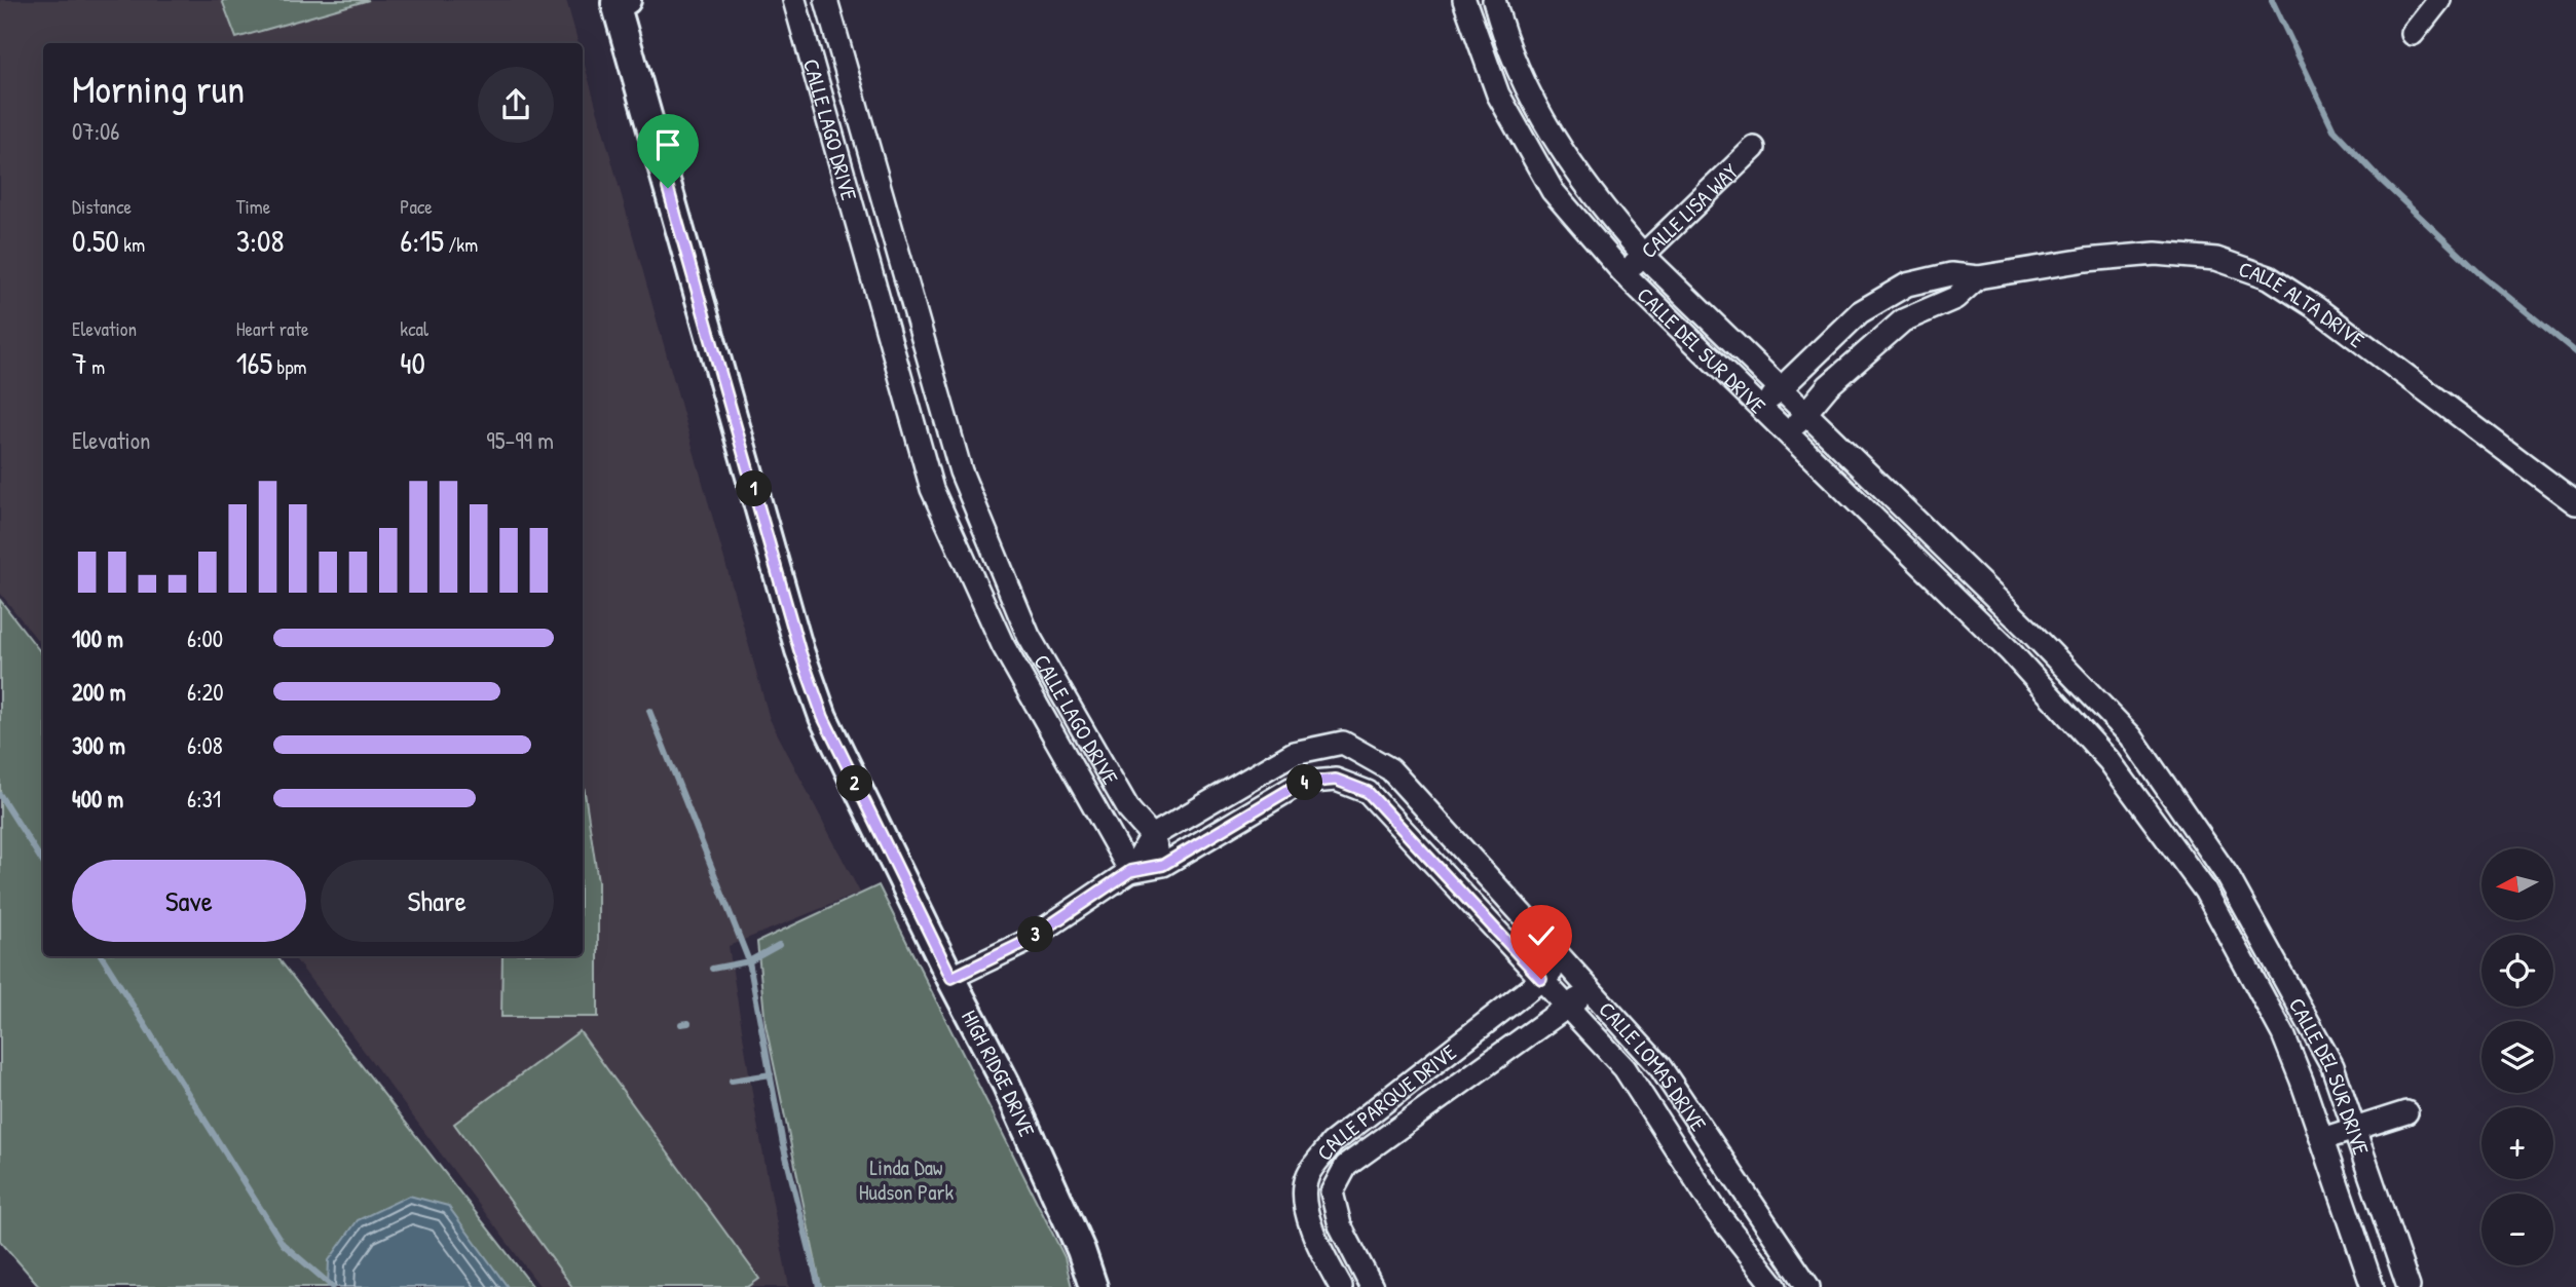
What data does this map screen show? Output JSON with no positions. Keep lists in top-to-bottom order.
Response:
{
  "streets": {
    "street": [
      "CALLE LAGO DRIVE",
      "CALLE LISA WAY",
      "CALLE ALTA DRIVE",
      "CALLE DEL SUR DRIVE",
      "CALLE LOMAS DRIVE",
      "HIGH RIDGE DRIVE",
      "CALLE PARQUE DRIVE"
    ]
  },
  "crossings": [
    ["CALLE LAGO DRIVE", "CALLE LOMAS DRIVE"],
    ["CALLE LISA WAY", "CALLE DEL SUR DRIVE"],
    ["CALLE ALTA DRIVE", "CALLE DEL SUR DRIVE"],
    ["CALLE LOMAS DRIVE", "HIGH RIDGE DRIVE"],
    ["CALLE LOMAS DRIVE", "CALLE PARQUE DRIVE"]
  ],
  "parks": ["Linda Daw Hudson Park"],
  "north": "left",
  "page": {
    "heading": ["Morning run", "07:06"],
    "stats": [
      ["Distance", "0.50 km"],
      ["Time", "3:08"],
      ["Pace", "6:15 /km"],
      ["Elevation", "7 m"],
      ["Heart rate", "165 bpm"],
      ["kcal", "40"]
    ],
    "chart": ["Elevation", "95–99 m"],
    "pins": [
      "1",
      "4",
      "2",
      "3"
    ],
    "list": [
      {
        "name": "100 m",
        "note": "6:00"
      },
      {
        "name": "200 m",
        "note": "6:20"
      },
      {
        "name": "300 m",
        "note": "6:08"
      },
      {
        "name": "400 m",
        "note": "6:31"
      }
    ],
    "buttons": ["Save", "Share"],
    "map_buttons": ["+", "−"]
  }
}
